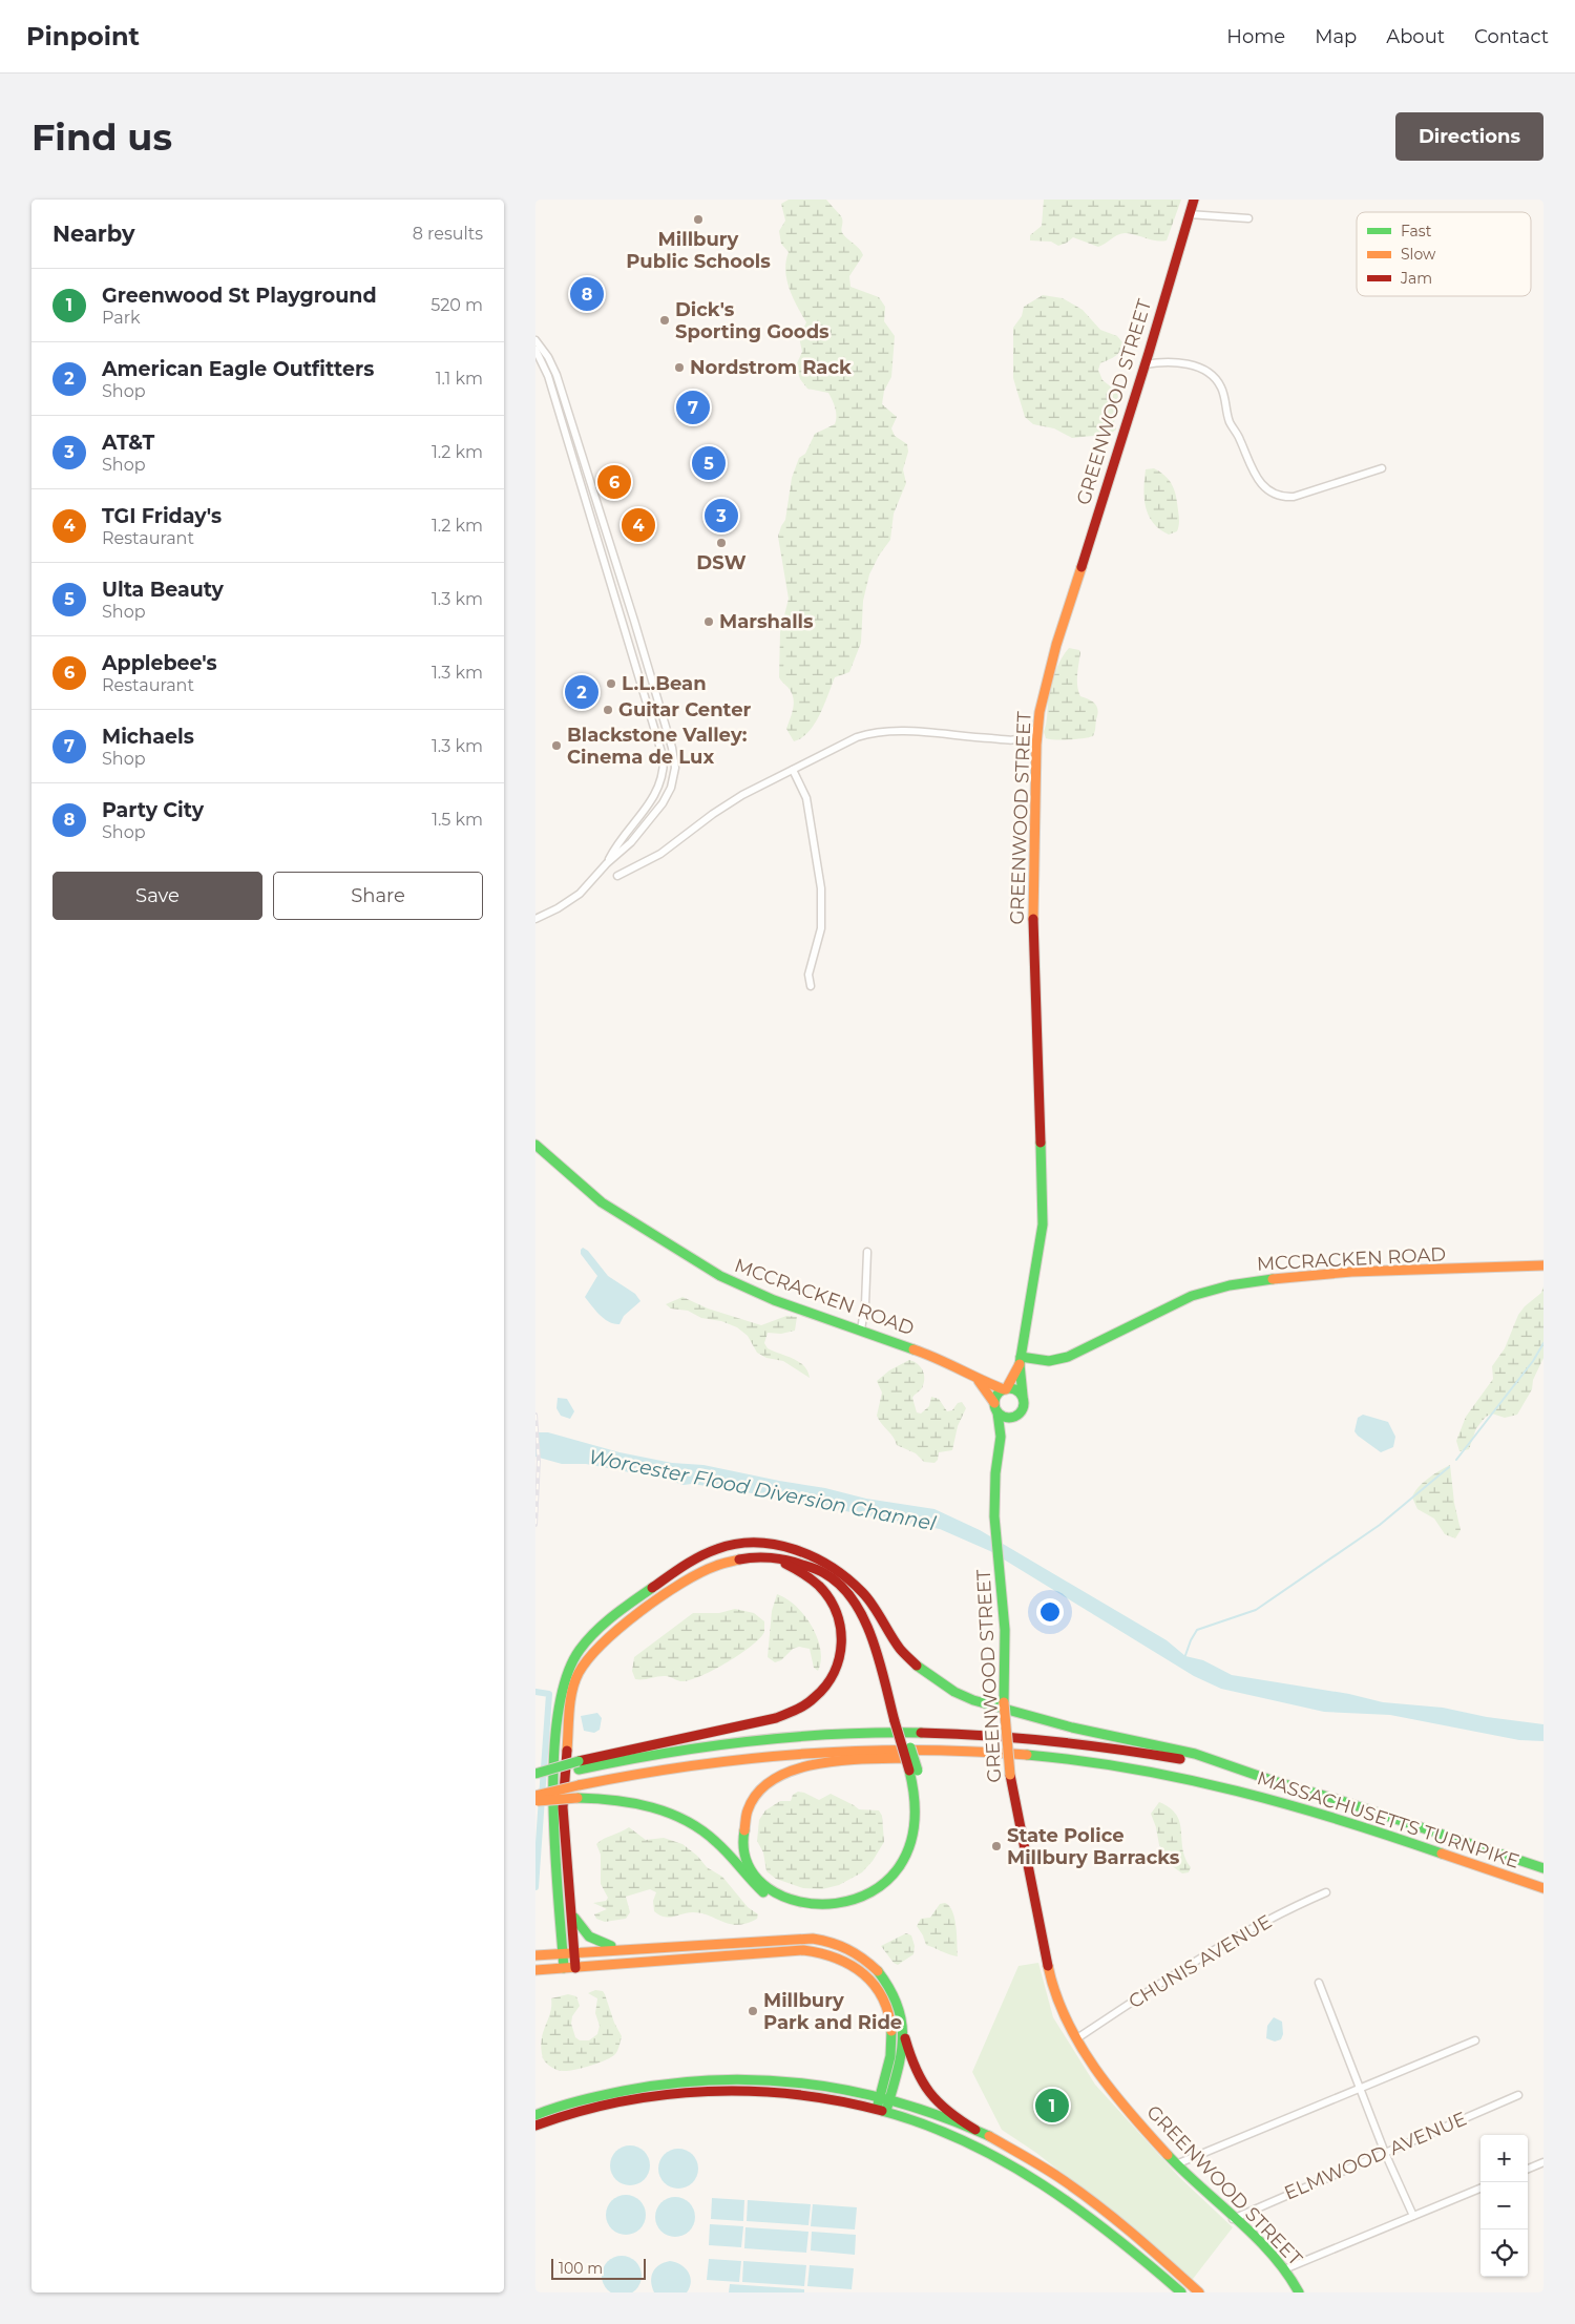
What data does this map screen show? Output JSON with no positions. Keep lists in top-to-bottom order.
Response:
{
  "streets": {
    "main road": ["GREENWOOD STREET", "MCCRACKEN ROAD", "MASSACHUSETTS TURNPIKE"],
    "street": ["CHUNIS AVENUE", "ELMWOOD AVENUE"]
  },
  "crossings": [
    ["GREENWOOD STREET", "MCCRACKEN ROAD"],
    ["GREENWOOD STREET", "CHUNIS AVENUE"],
    ["GREENWOOD STREET", "ELMWOOD AVENUE"]
  ],
  "water": ["Worcester Flood Diversion Channel"],
  "places": [
    "Millbury Public Schools",
    "Dick's Sporting Goods",
    "Nordstrom Rack",
    "DSW",
    "Marshalls",
    "L.L.Bean",
    "Guitar Center",
    "Blackstone Valley: Cinema de Lux",
    "State Police Millbury Barracks",
    "Millbury Park and Ride"
  ],
  "legend": ["Fast", "Slow", "Jam"],
  "scale_bar": "100 m",
  "page": {
    "header": "Pinpoint",
    "nav": [
      "Home",
      "Map",
      "About",
      "Contact"
    ],
    "buttons": [
      "Directions",
      ["Save", "Share"]
    ],
    "title": "Find us",
    "heading": ["Nearby", "8 results"],
    "list": [
      {
        "mark": "1",
        "name": "Greenwood St Playground",
        "note": "Park",
        "value": "520 m"
      },
      {
        "mark": "2",
        "name": "American Eagle Outfitters",
        "note": "Shop",
        "value": "1.1 km"
      },
      {
        "mark": "3",
        "name": "AT&T",
        "note": "Shop",
        "value": "1.2 km"
      },
      {
        "mark": "4",
        "name": "TGI Friday's",
        "note": "Restaurant",
        "value": "1.2 km"
      },
      {
        "mark": "5",
        "name": "Ulta Beauty",
        "note": "Shop",
        "value": "1.3 km"
      },
      {
        "mark": "6",
        "name": "Applebee's",
        "note": "Restaurant",
        "value": "1.3 km"
      },
      {
        "mark": "7",
        "name": "Michaels",
        "note": "Shop",
        "value": "1.3 km"
      },
      {
        "mark": "8",
        "name": "Party City",
        "note": "Shop",
        "value": "1.5 km"
      }
    ],
    "pins": [
      "8",
      "7",
      "5",
      "6",
      "3",
      "4",
      "2",
      "1"
    ],
    "map_buttons": ["+", "−"],
    "scale": "100 m"
  }
}
